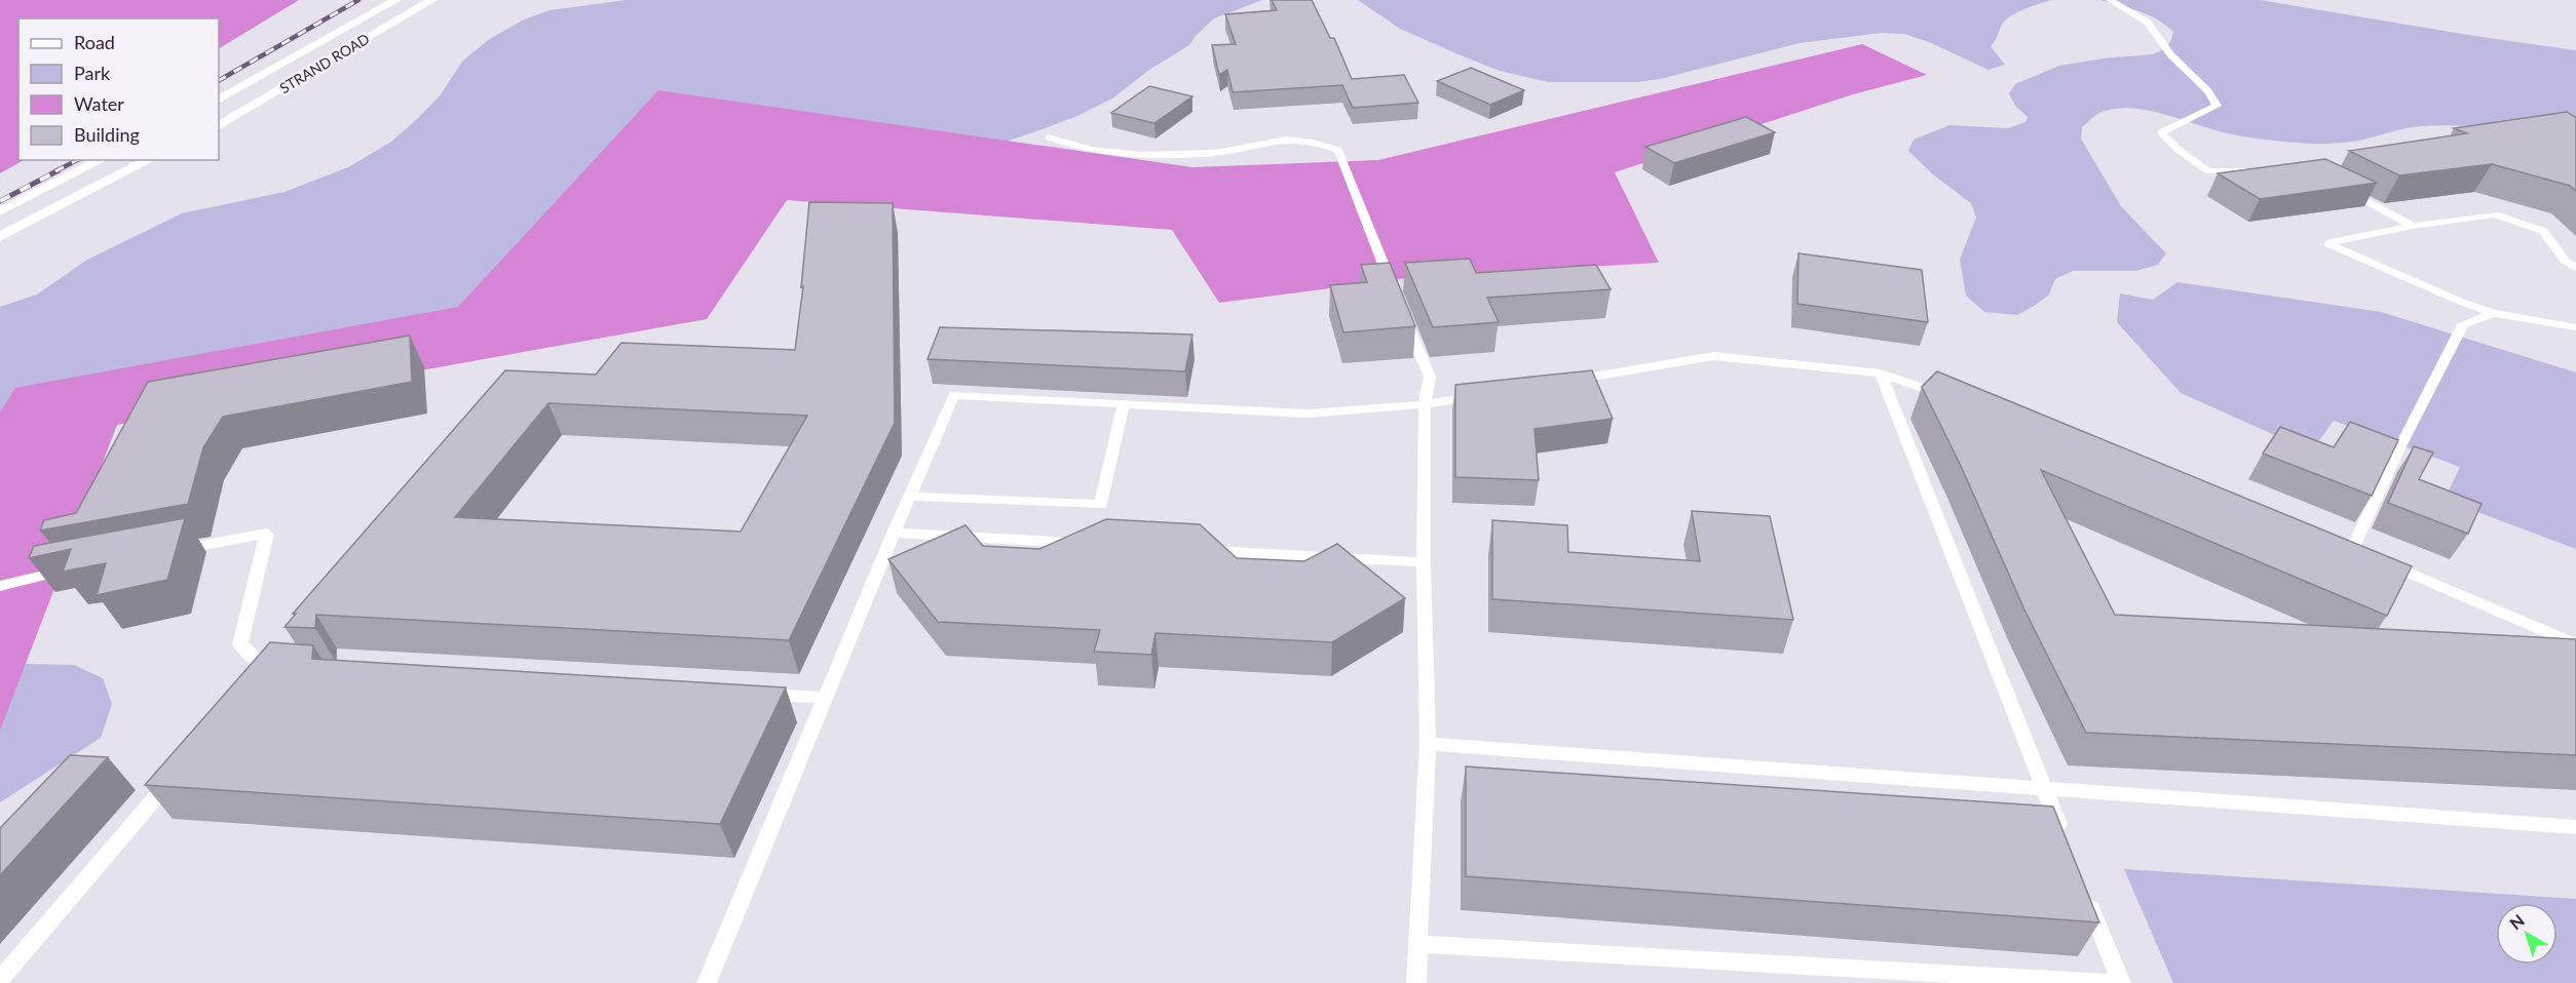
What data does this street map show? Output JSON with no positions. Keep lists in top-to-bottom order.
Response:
{
  "streets": {
    "main road": ["STRAND ROAD"]
  },
  "legend": [
    "Road",
    "Park",
    "Water",
    "Building"
  ],
  "north": "top left"
}
